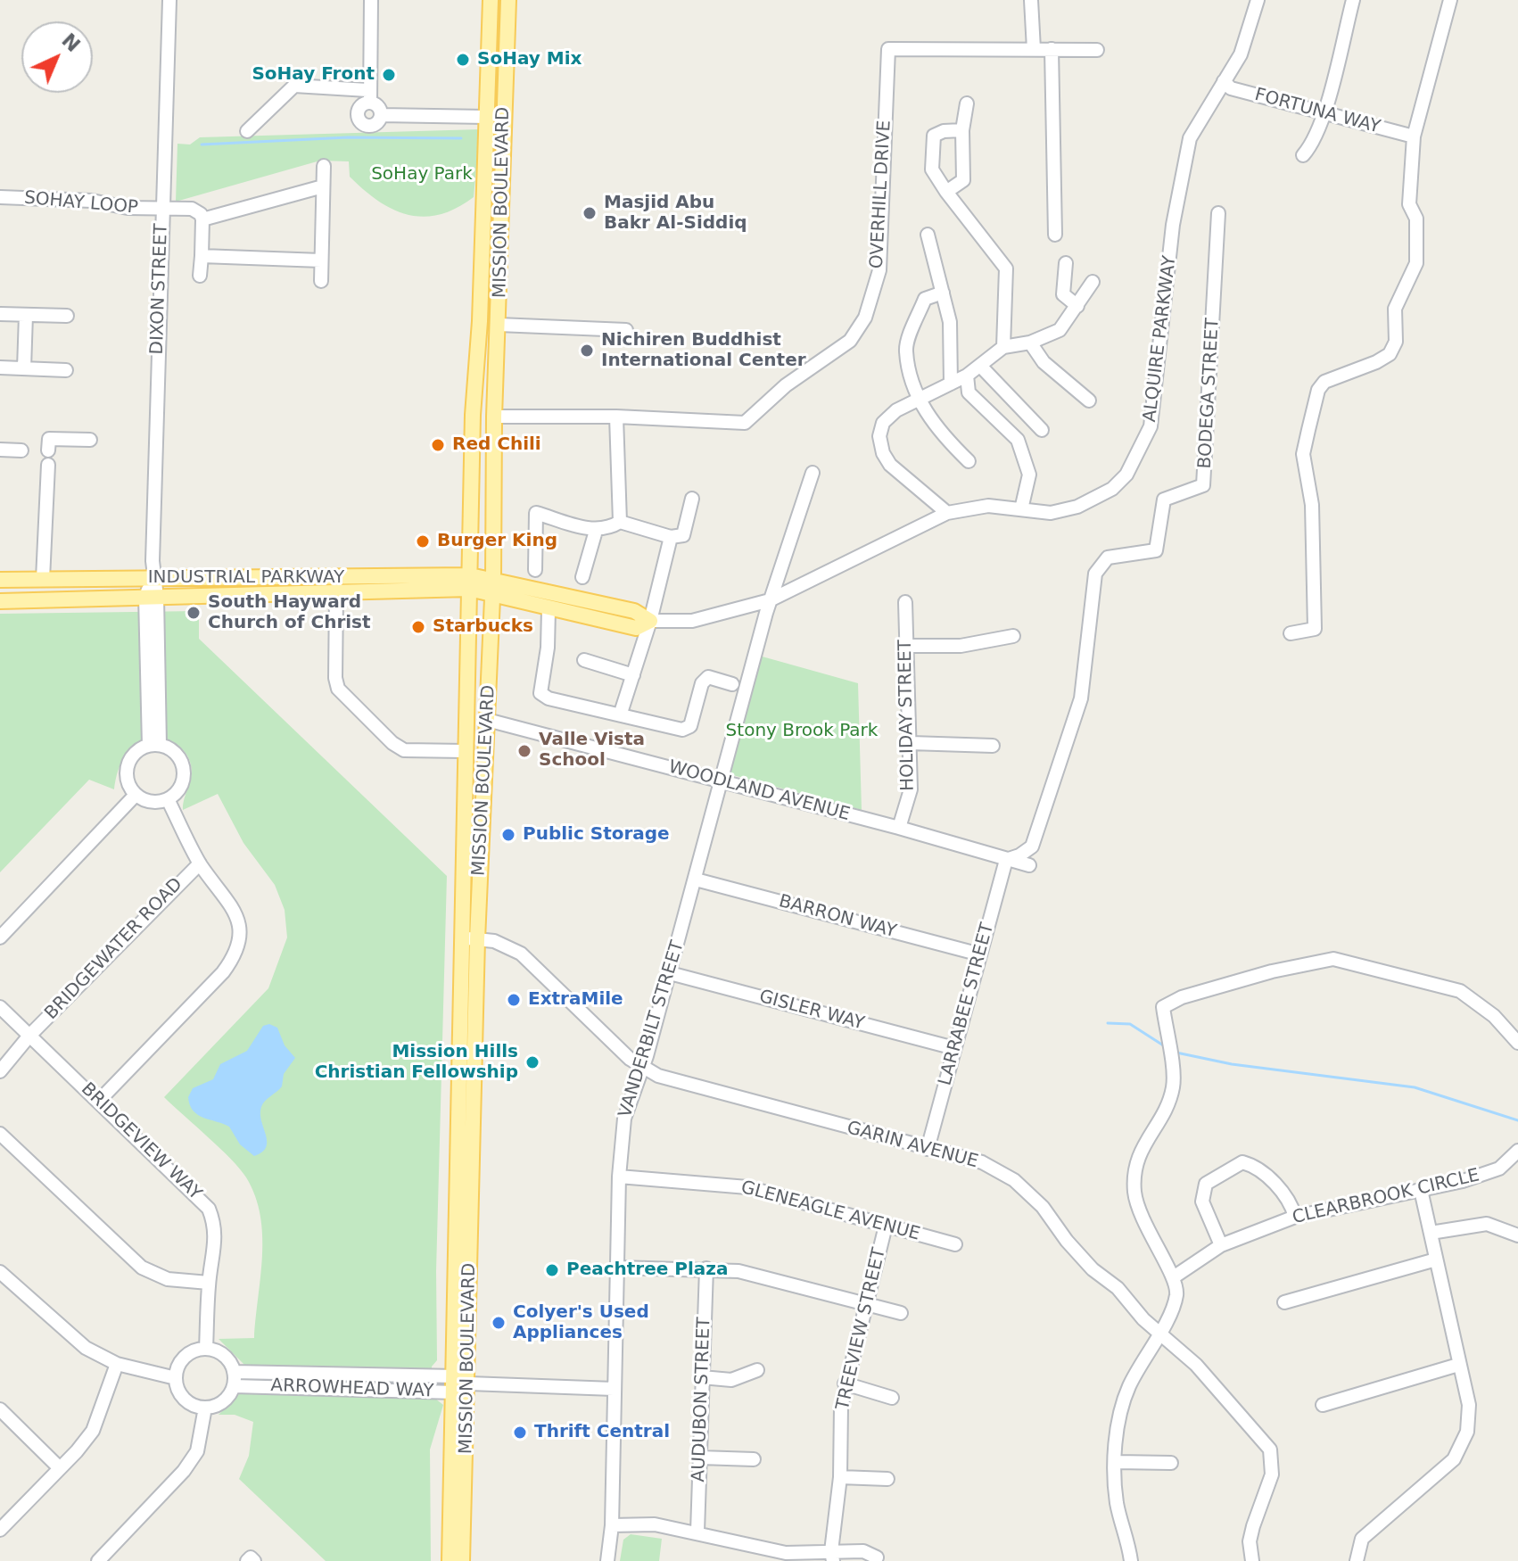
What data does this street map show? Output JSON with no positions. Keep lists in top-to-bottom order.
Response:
{
  "streets": {
    "main road": ["MISSION BOULEVARD", "ALQUIRE PARKWAY", "INDUSTRIAL PARKWAY"],
    "street": [
      "FORTUNA WAY",
      "OVERHILL DRIVE",
      "SOHAY LOOP",
      "DIXON STREET",
      "BODEGA STREET",
      "HOLIDAY STREET",
      "WOODLAND AVENUE",
      "BARRON WAY",
      "BRIDGEWATER ROAD",
      "LARRABEE STREET",
      "GISLER WAY",
      "VANDERBILT STREET",
      "BRIDGEVIEW WAY",
      "GARIN AVENUE",
      "CLEARBROOK CIRCLE",
      "GLENEAGLE AVENUE",
      "TREEVIEW STREET",
      "ARROWHEAD WAY",
      "AUDUBON STREET"
    ]
  },
  "crossings": [
    ["FORTUNA WAY", "ALQUIRE PARKWAY"],
    ["OVERHILL DRIVE", "MISSION BOULEVARD"],
    ["MISSION BOULEVARD", "ALQUIRE PARKWAY"],
    ["MISSION BOULEVARD", "INDUSTRIAL PARKWAY"],
    ["MISSION BOULEVARD", "WOODLAND AVENUE"],
    ["MISSION BOULEVARD", "GARIN AVENUE"],
    ["MISSION BOULEVARD", "ARROWHEAD WAY"],
    ["SOHAY LOOP", "DIXON STREET"],
    ["DIXON STREET", "INDUSTRIAL PARKWAY"],
    ["ALQUIRE PARKWAY", "INDUSTRIAL PARKWAY"],
    ["ALQUIRE PARKWAY", "VANDERBILT STREET"],
    ["BODEGA STREET", "WOODLAND AVENUE"],
    ["BODEGA STREET", "LARRABEE STREET"],
    ["HOLIDAY STREET", "WOODLAND AVENUE"],
    ["WOODLAND AVENUE", "LARRABEE STREET"],
    ["WOODLAND AVENUE", "VANDERBILT STREET"],
    ["BARRON WAY", "LARRABEE STREET"],
    ["BARRON WAY", "VANDERBILT STREET"],
    ["BRIDGEWATER ROAD", "BRIDGEVIEW WAY"],
    ["LARRABEE STREET", "GISLER WAY"],
    ["LARRABEE STREET", "GARIN AVENUE"],
    ["GISLER WAY", "VANDERBILT STREET"],
    ["VANDERBILT STREET", "GARIN AVENUE"],
    ["VANDERBILT STREET", "GLENEAGLE AVENUE"],
    ["VANDERBILT STREET", "ARROWHEAD WAY"],
    ["BRIDGEVIEW WAY", "ARROWHEAD WAY"],
    ["GLENEAGLE AVENUE", "TREEVIEW STREET"]
  ],
  "parks": ["SoHay Park", "Stony Brook Park"],
  "places": [
    "SoHay Mix",
    "SoHay Front",
    "Masjid Abu Bakr Al-Siddiq",
    "Nichiren Buddhist International Center",
    "Red Chili",
    "Burger King",
    "South Hayward Church of Christ",
    "Starbucks",
    "Valle Vista School",
    "Public Storage",
    "ExtraMile",
    "Mission Hills Christian Fellowship",
    "Peachtree Plaza",
    "Colyer's Used Appliances",
    "Thrift Central"
  ],
  "north": "top right"
}
